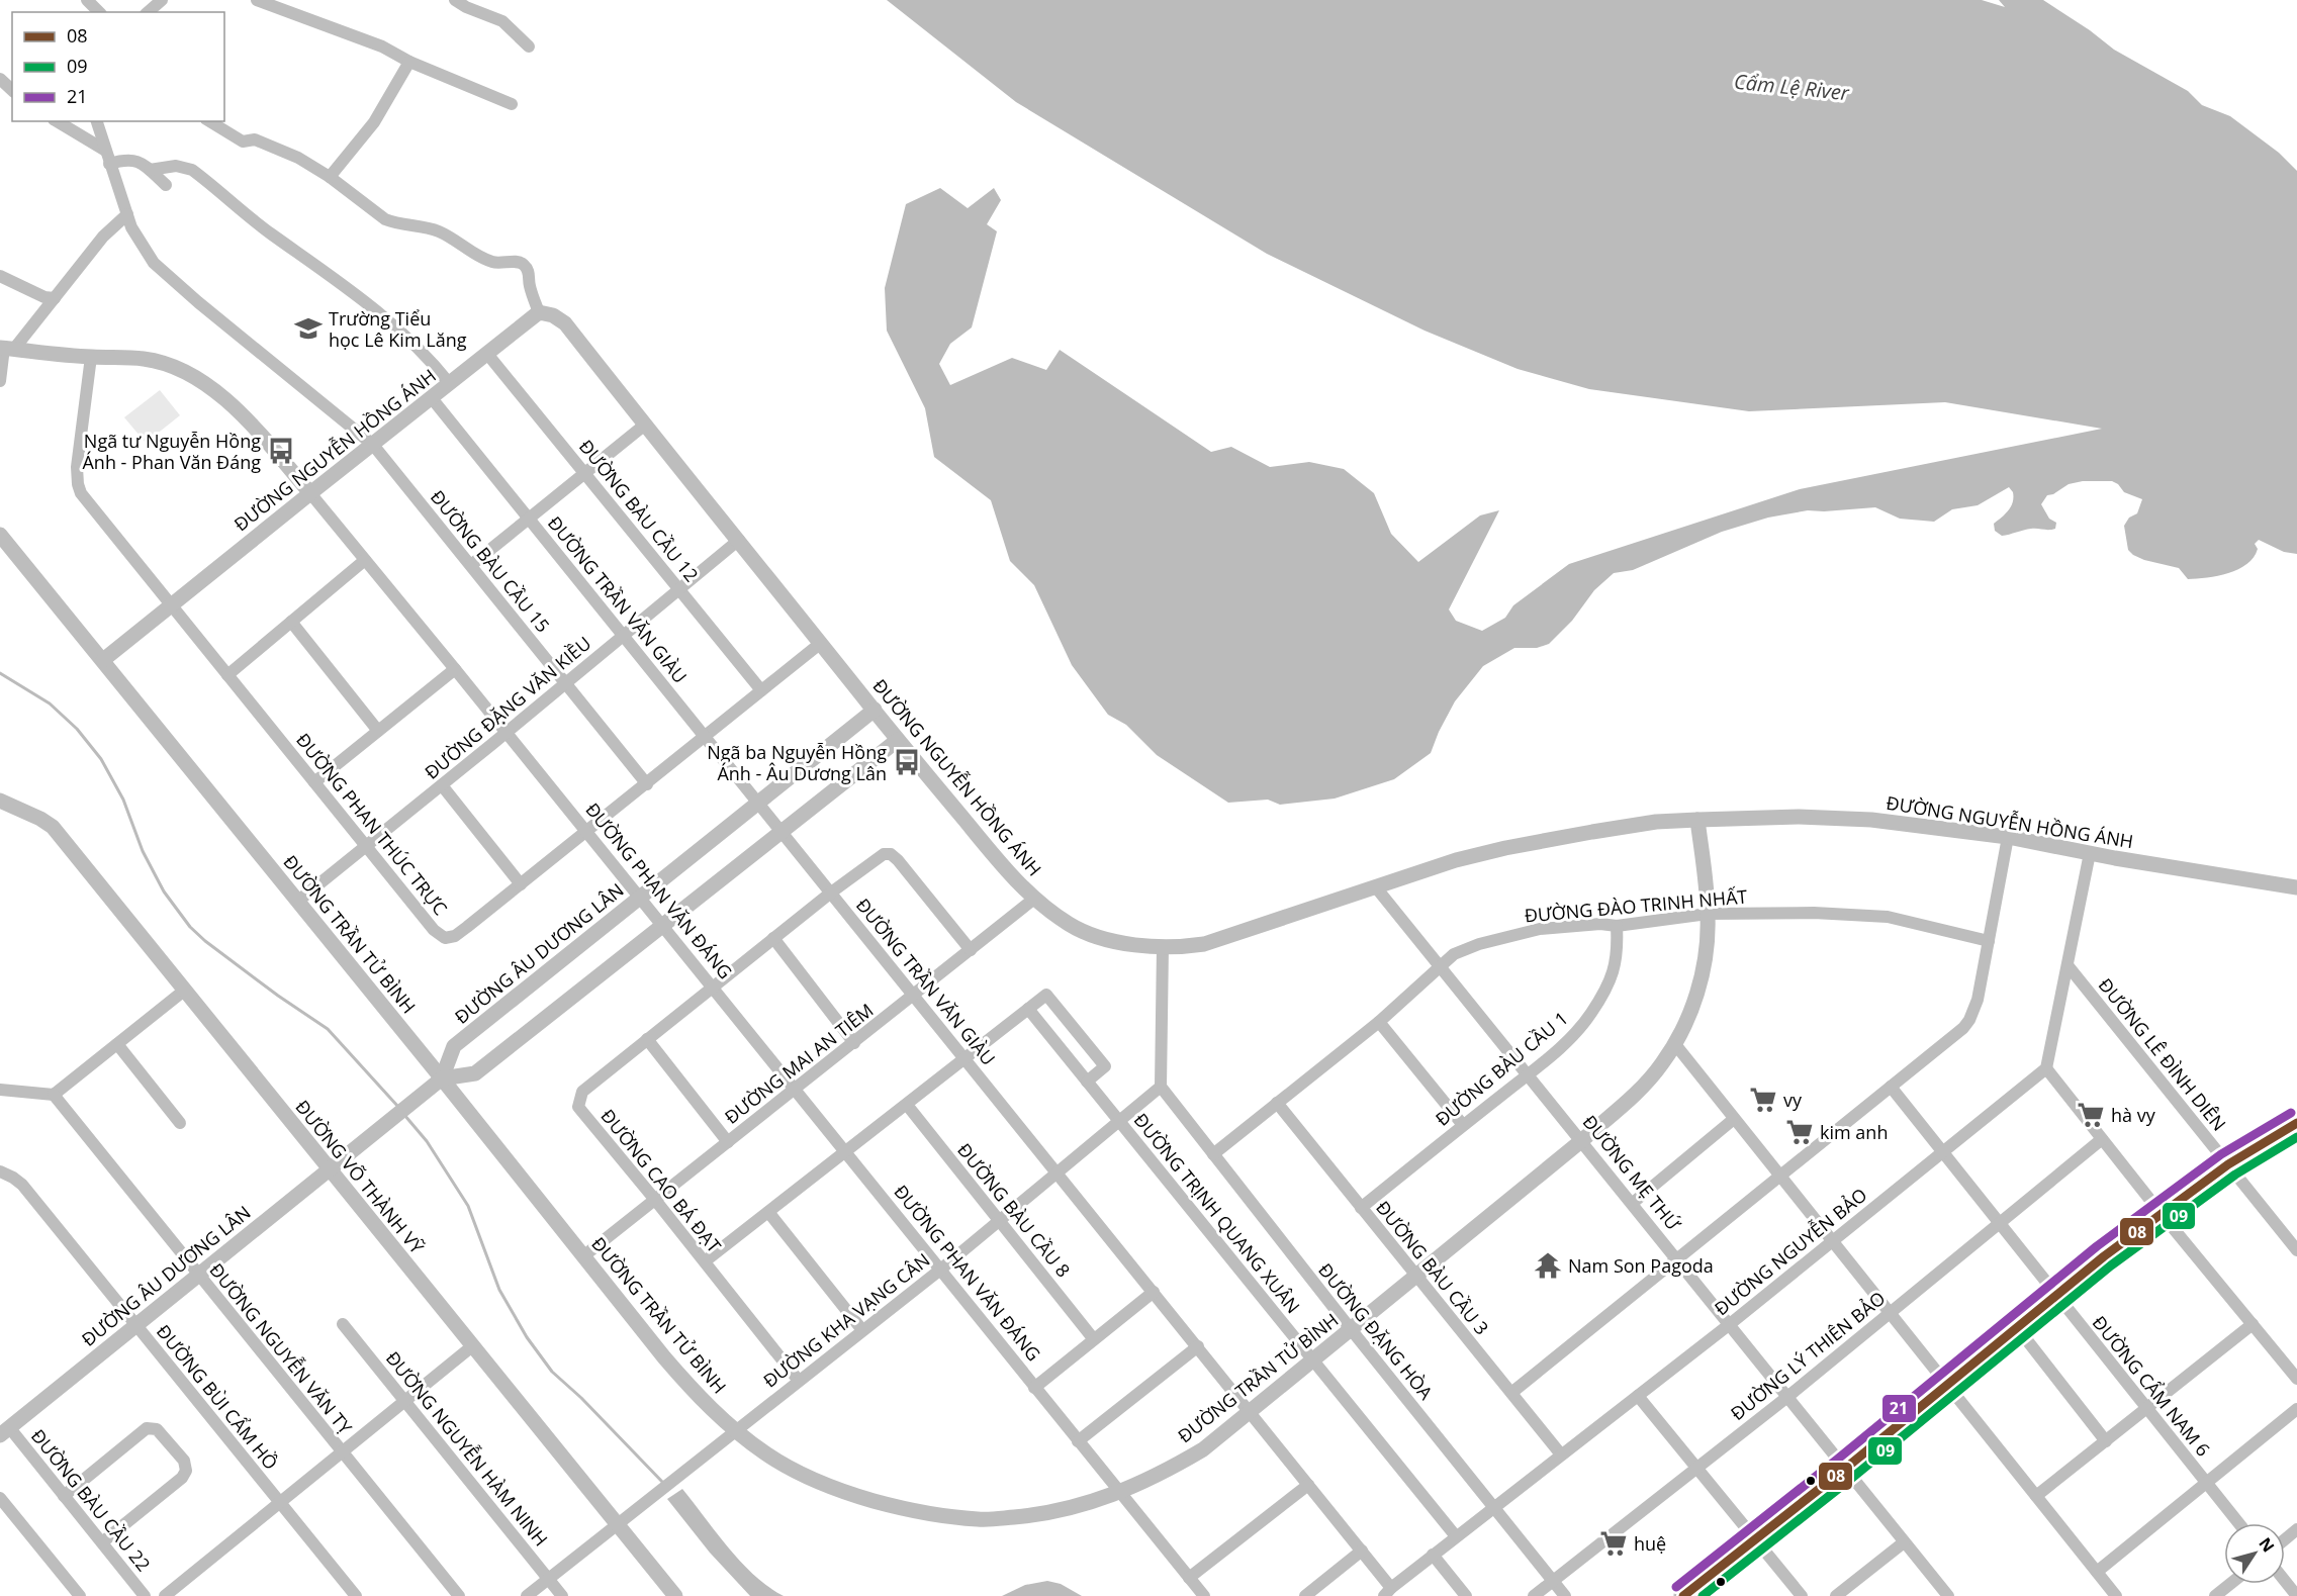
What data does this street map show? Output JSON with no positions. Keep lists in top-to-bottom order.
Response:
{
  "streets": {
    "street": [
      "ĐƯỜNG NGUYỄN HỒNG ÁNH",
      "ĐƯỜNG BÀU CẦU 12",
      "ĐƯỜNG BÀU CẦU 15",
      "ĐƯỜNG TRẦN VĂN GIÀU",
      "ĐƯỜNG ĐẶNG VĂN KIỀU",
      "ĐƯỜNG PHAN THÚC TRỰC",
      "ĐƯỜNG PHAN VĂN ĐÁNG",
      "ĐƯỜNG ĐÀO TRINH NHẤT",
      "ĐƯỜNG TRẦN TỬ BÌNH",
      "ĐƯỜNG ÂU DƯƠNG LÂN",
      "ĐƯỜNG LÊ ĐÌNH DIÊN",
      "ĐƯỜNG MAI AN TIÊM",
      "ĐƯỜNG BÀU CẦU 1",
      "ĐƯỜNG MẸ THỨ",
      "ĐƯỜNG VÕ THÀNH VỸ",
      "ĐƯỜNG CAO BÁ ĐẠT",
      "ĐƯỜNG BÀU CẦU 8",
      "ĐƯỜNG TRỊNH QUANG XUÂN",
      "ĐƯỜNG NGUYỄN BẢO",
      "ĐƯỜNG BÀU CẦU 3",
      "ĐƯỜNG KHA VẠNG CÂN",
      "ĐƯỜNG ĐẶNG HÒA",
      "ĐƯỜNG NGUYỄN VĂN TỴ",
      "ĐƯỜNG LÝ THIÊN BẢO",
      "ĐƯỜNG CẨM NAM 6",
      "ĐƯỜNG BÙI CẨM HỒ",
      "ĐƯỜNG NGUYỄN HÀM NINH",
      "ĐƯỜNG BÀU CẦU 22"
    ]
  },
  "crossings": [
    ["ĐƯỜNG NGUYỄN HỒNG ÁNH", "ĐƯỜNG BÀU CẦU 12"],
    ["ĐƯỜNG NGUYỄN HỒNG ÁNH", "ĐƯỜNG BÀU CẦU 15"],
    ["ĐƯỜNG NGUYỄN HỒNG ÁNH", "ĐƯỜNG TRẦN VĂN GIÀU"],
    ["ĐƯỜNG NGUYỄN HỒNG ÁNH", "ĐƯỜNG ĐẶNG VĂN KIỀU"],
    ["ĐƯỜNG NGUYỄN HỒNG ÁNH", "ĐƯỜNG PHAN THÚC TRỰC"],
    ["ĐƯỜNG NGUYỄN HỒNG ÁNH", "ĐƯỜNG PHAN VĂN ĐÁNG"],
    ["ĐƯỜNG NGUYỄN HỒNG ÁNH", "ĐƯỜNG TRẦN TỬ BÌNH"],
    ["ĐƯỜNG NGUYỄN HỒNG ÁNH", "ĐƯỜNG ÂU DƯƠNG LÂN"],
    ["ĐƯỜNG NGUYỄN HỒNG ÁNH", "ĐƯỜNG MAI AN TIÊM"],
    ["ĐƯỜNG NGUYỄN HỒNG ÁNH", "ĐƯỜNG MẸ THỨ"],
    ["ĐƯỜNG BÀU CẦU 12", "ĐƯỜNG ĐẶNG VĂN KIỀU"],
    ["ĐƯỜNG BÀU CẦU 12", "ĐƯỜNG PHAN THÚC TRỰC"],
    ["ĐƯỜNG BÀU CẦU 15", "ĐƯỜNG ĐẶNG VĂN KIỀU"],
    ["ĐƯỜNG BÀU CẦU 15", "ĐƯỜNG PHAN THÚC TRỰC"],
    ["ĐƯỜNG TRẦN VĂN GIÀU", "ĐƯỜNG ĐẶNG VĂN KIỀU"],
    ["ĐƯỜNG TRẦN VĂN GIÀU", "ĐƯỜNG PHAN THÚC TRỰC"],
    ["ĐƯỜNG TRẦN VĂN GIÀU", "ĐƯỜNG TRẦN TỬ BÌNH"],
    ["ĐƯỜNG TRẦN VĂN GIÀU", "ĐƯỜNG ÂU DƯƠNG LÂN"],
    ["ĐƯỜNG TRẦN VĂN GIÀU", "ĐƯỜNG MAI AN TIÊM"],
    ["ĐƯỜNG TRẦN VĂN GIÀU", "ĐƯỜNG CAO BÁ ĐẠT"],
    ["ĐƯỜNG TRẦN VĂN GIÀU", "ĐƯỜNG NGUYỄN BẢO"],
    ["ĐƯỜNG TRẦN VĂN GIÀU", "ĐƯỜNG KHA VẠNG CÂN"],
    ["ĐƯỜNG ĐẶNG VĂN KIỀU", "ĐƯỜNG PHAN THÚC TRỰC"],
    ["ĐƯỜNG ĐẶNG VĂN KIỀU", "ĐƯỜNG PHAN VĂN ĐÁNG"],
    ["ĐƯỜNG ĐẶNG VĂN KIỀU", "ĐƯỜNG TRẦN TỬ BÌNH"],
    ["ĐƯỜNG PHAN THÚC TRỰC", "ĐƯỜNG PHAN VĂN ĐÁNG"],
    ["ĐƯỜNG PHAN VĂN ĐÁNG", "ĐƯỜNG TRẦN TỬ BÌNH"],
    ["ĐƯỜNG PHAN VĂN ĐÁNG", "ĐƯỜNG ÂU DƯƠNG LÂN"],
    ["ĐƯỜNG PHAN VĂN ĐÁNG", "ĐƯỜNG MAI AN TIÊM"],
    ["ĐƯỜNG PHAN VĂN ĐÁNG", "ĐƯỜNG CAO BÁ ĐẠT"],
    ["ĐƯỜNG PHAN VĂN ĐÁNG", "ĐƯỜNG KHA VẠNG CÂN"],
    ["ĐƯỜNG ĐÀO TRINH NHẤT", "ĐƯỜNG TRẦN TỬ BÌNH"],
    ["ĐƯỜNG ĐÀO TRINH NHẤT", "ĐƯỜNG BÀU CẦU 1"],
    ["ĐƯỜNG ĐÀO TRINH NHẤT", "ĐƯỜNG MẸ THỨ"],
    ["ĐƯỜNG ĐÀO TRINH NHẤT", "ĐƯỜNG BÀU CẦU 3"],
    ["ĐƯỜNG ĐÀO TRINH NHẤT", "ĐƯỜNG ĐẶNG HÒA"],
    ["ĐƯỜNG TRẦN TỬ BÌNH", "ĐƯỜNG ÂU DƯƠNG LÂN"],
    ["ĐƯỜNG TRẦN TỬ BÌNH", "ĐƯỜNG MAI AN TIÊM"],
    ["ĐƯỜNG TRẦN TỬ BÌNH", "ĐƯỜNG MẸ THỨ"],
    ["ĐƯỜNG TRẦN TỬ BÌNH", "ĐƯỜNG TRỊNH QUANG XUÂN"],
    ["ĐƯỜNG TRẦN TỬ BÌNH", "ĐƯỜNG BÀU CẦU 3"],
    ["ĐƯỜNG TRẦN TỬ BÌNH", "ĐƯỜNG KHA VẠNG CÂN"],
    ["ĐƯỜNG TRẦN TỬ BÌNH", "ĐƯỜNG ĐẶNG HÒA"],
    ["ĐƯỜNG ÂU DƯƠNG LÂN", "ĐƯỜNG VÕ THÀNH VỸ"],
    ["ĐƯỜNG ÂU DƯƠNG LÂN", "ĐƯỜNG NGUYỄN VĂN TỴ"],
    ["ĐƯỜNG ÂU DƯƠNG LÂN", "ĐƯỜNG BÙI CẨM HỒ"],
    ["ĐƯỜNG ÂU DƯƠNG LÂN", "ĐƯỜNG BÀU CẦU 22"],
    ["ĐƯỜNG MAI AN TIÊM", "ĐƯỜNG CAO BÁ ĐẠT"],
    ["ĐƯỜNG BÀU CẦU 1", "ĐƯỜNG MẸ THỨ"],
    ["ĐƯỜNG BÀU CẦU 1", "ĐƯỜNG BÀU CẦU 3"],
    ["ĐƯỜNG MẸ THỨ", "ĐƯỜNG NGUYỄN BẢO"],
    ["ĐƯỜNG MẸ THỨ", "ĐƯỜNG LÝ THIÊN BẢO"],
    ["ĐƯỜNG VÕ THÀNH VỸ", "ĐƯỜNG KHA VẠNG CÂN"],
    ["ĐƯỜNG CAO BÁ ĐẠT", "ĐƯỜNG KHA VẠNG CÂN"],
    ["ĐƯỜNG BÀU CẦU 8", "ĐƯỜNG KHA VẠNG CÂN"],
    ["ĐƯỜNG TRỊNH QUANG XUÂN", "ĐƯỜNG NGUYỄN BẢO"],
    ["ĐƯỜNG TRỊNH QUANG XUÂN", "ĐƯỜNG KHA VẠNG CÂN"],
    ["ĐƯỜNG NGUYỄN BẢO", "ĐƯỜNG BÀU CẦU 3"],
    ["ĐƯỜNG NGUYỄN BẢO", "ĐƯỜNG ĐẶNG HÒA"],
    ["ĐƯỜNG NGUYỄN BẢO", "ĐƯỜNG CẨM NAM 6"],
    ["ĐƯỜNG KHA VẠNG CÂN", "ĐƯỜNG ĐẶNG HÒA"],
    ["ĐƯỜNG KHA VẠNG CÂN", "ĐƯỜNG NGUYỄN HÀM NINH"],
    ["ĐƯỜNG ĐẶNG HÒA", "ĐƯỜNG LÝ THIÊN BẢO"],
    ["ĐƯỜNG LÝ THIÊN BẢO", "ĐƯỜNG CẨM NAM 6"]
  ],
  "water": ["Cẩm Lệ River"],
  "places": {
    "school or university": ["Trường Tiểu học Lê Kim Lăng"],
    "bus stop": ["Ngã tư Nguyễn Hồng Ánh - Phan Văn Đáng", "Ngã ba Nguyễn Hồng Ánh - Âu Dương Lân"],
    "supermarket": [
      "vy",
      "hà vy",
      "kim anh",
      "huệ"
    ],
    "temple": ["Nam Son Pagoda"]
  },
  "lines": ["transit line 21", "transit line 08", "transit line 09"],
  "legend": ["08", "09", "21"],
  "north": "top right"
}
